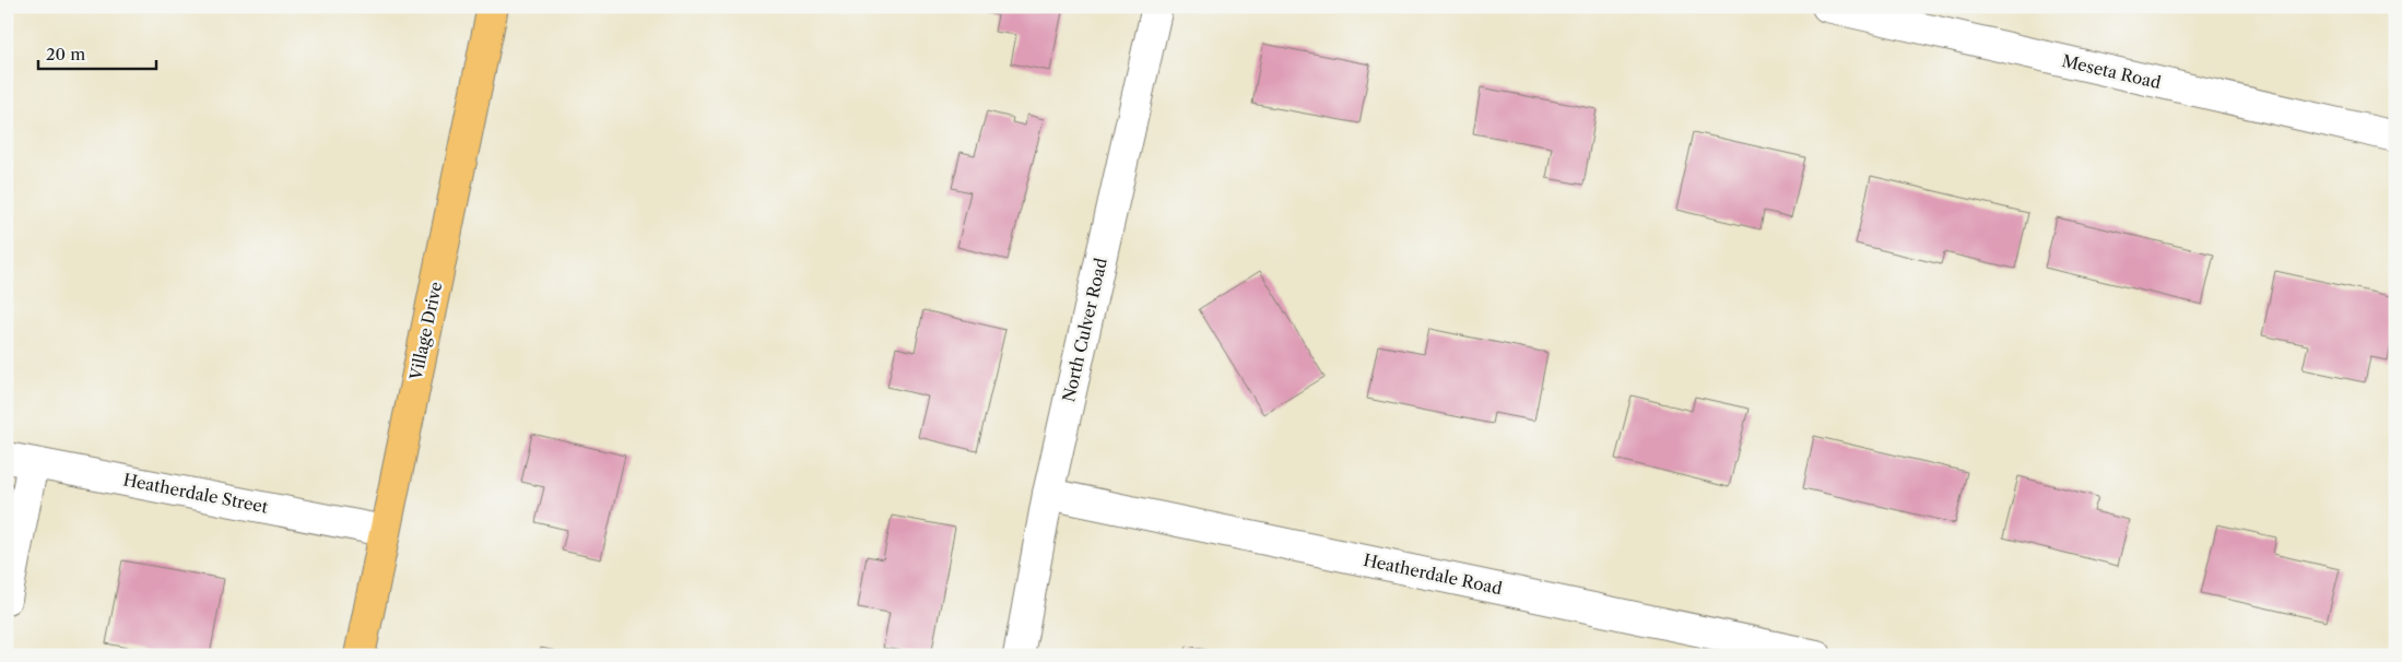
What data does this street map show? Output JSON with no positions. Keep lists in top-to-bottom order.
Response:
{
  "streets": {
    "main road": ["Village Drive"],
    "street": [
      "Meseta Road",
      "North Culver Road",
      "Heatherdale Street",
      "Heatherdale Road"
    ]
  },
  "crossings": [
    ["North Culver Road", "Heatherdale Road"],
    ["Village Drive", "Heatherdale Street"]
  ],
  "scale_bar": "20 m"
}
